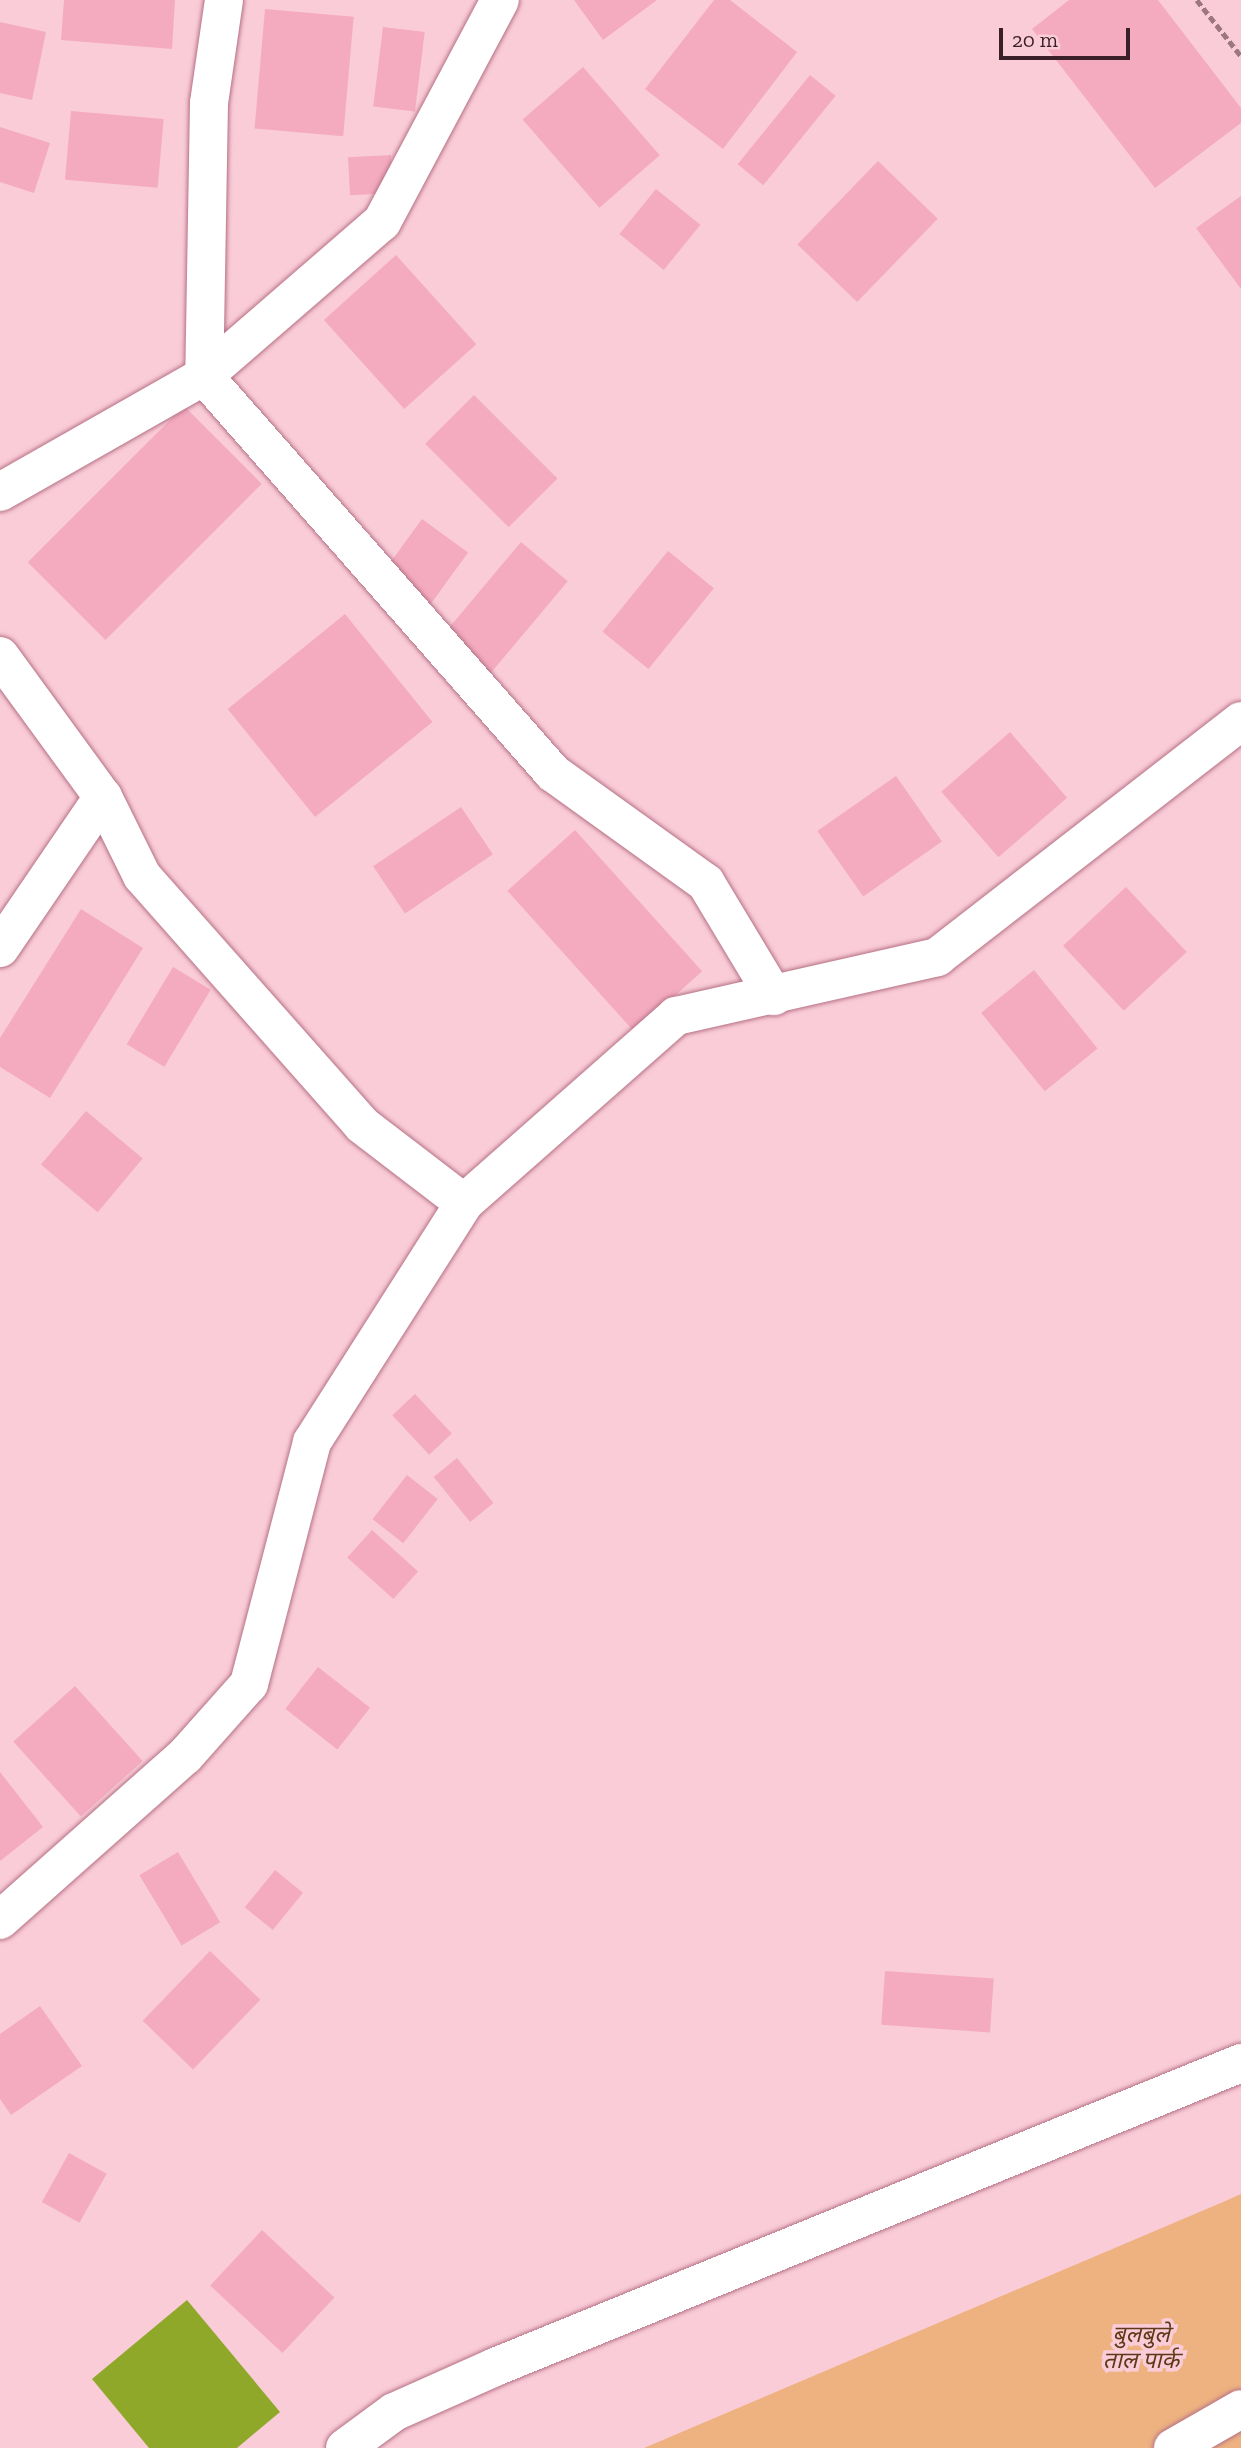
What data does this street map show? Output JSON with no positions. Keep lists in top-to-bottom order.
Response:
{
  "parks": ["बुलबुले ताल पार्क"],
  "scale_bar": "20 m"
}
